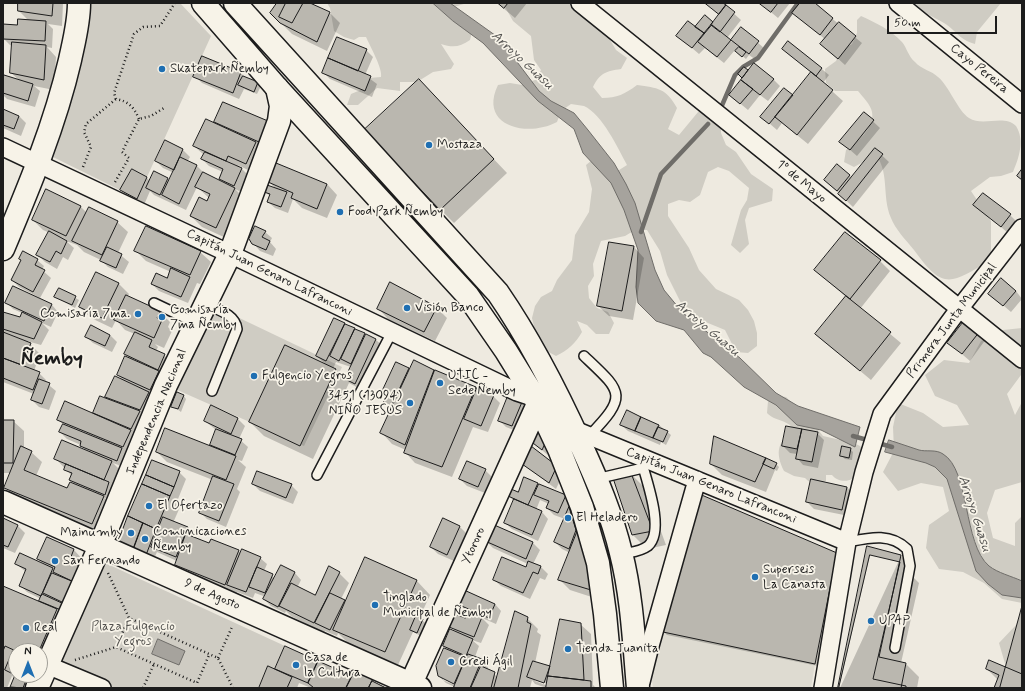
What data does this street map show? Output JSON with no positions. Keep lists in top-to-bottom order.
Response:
{
  "streets": {
    "main road": ["Independencia Nacional", "Ytororo", "9 de Agosto"],
    "street": [
      "Cayo Pereira",
      "1º de Mayo",
      "Capitán Juan Genaro Lafranconi",
      "Primera Junta Municipal"
    ]
  },
  "crossings": [
    ["1º de Mayo", "Primera Junta Municipal"],
    ["Capitán Juan Genaro Lafranconi", "Primera Junta Municipal"],
    ["Capitán Juan Genaro Lafranconi", "Independencia Nacional"],
    ["Capitán Juan Genaro Lafranconi", "Ytororo"],
    ["Independencia Nacional", "9 de Agosto"],
    ["Ytororo", "9 de Agosto"]
  ],
  "districts": ["Ñemby"],
  "water": ["Arroyo Guasu"],
  "parks": ["Plaza Fulgencio Yegros"],
  "places": [
    "Skatepark Ñemby",
    "Mostaza",
    "Food Park Ñemby",
    "Visión Banco",
    "Comisaría 7ma.",
    "Comisaría 7ma Ñemby",
    "Fulgencio Yegros",
    "UTIC - Sede Ñemby",
    "3451 (13094) NIÑO JESUS",
    "El Ofertazo",
    "El Heladero",
    "Mainumby",
    "Comunicaciones Ñemby",
    "San Fernando",
    "Superseis La Canasta",
    "Tinglado Municipal de Ñemby",
    "UPAP",
    "Real",
    "Tienda Juanita",
    "Credi Ágil",
    "Casa de la Cultura"
  ],
  "scale_bar": "50 m",
  "north": "top"
}
